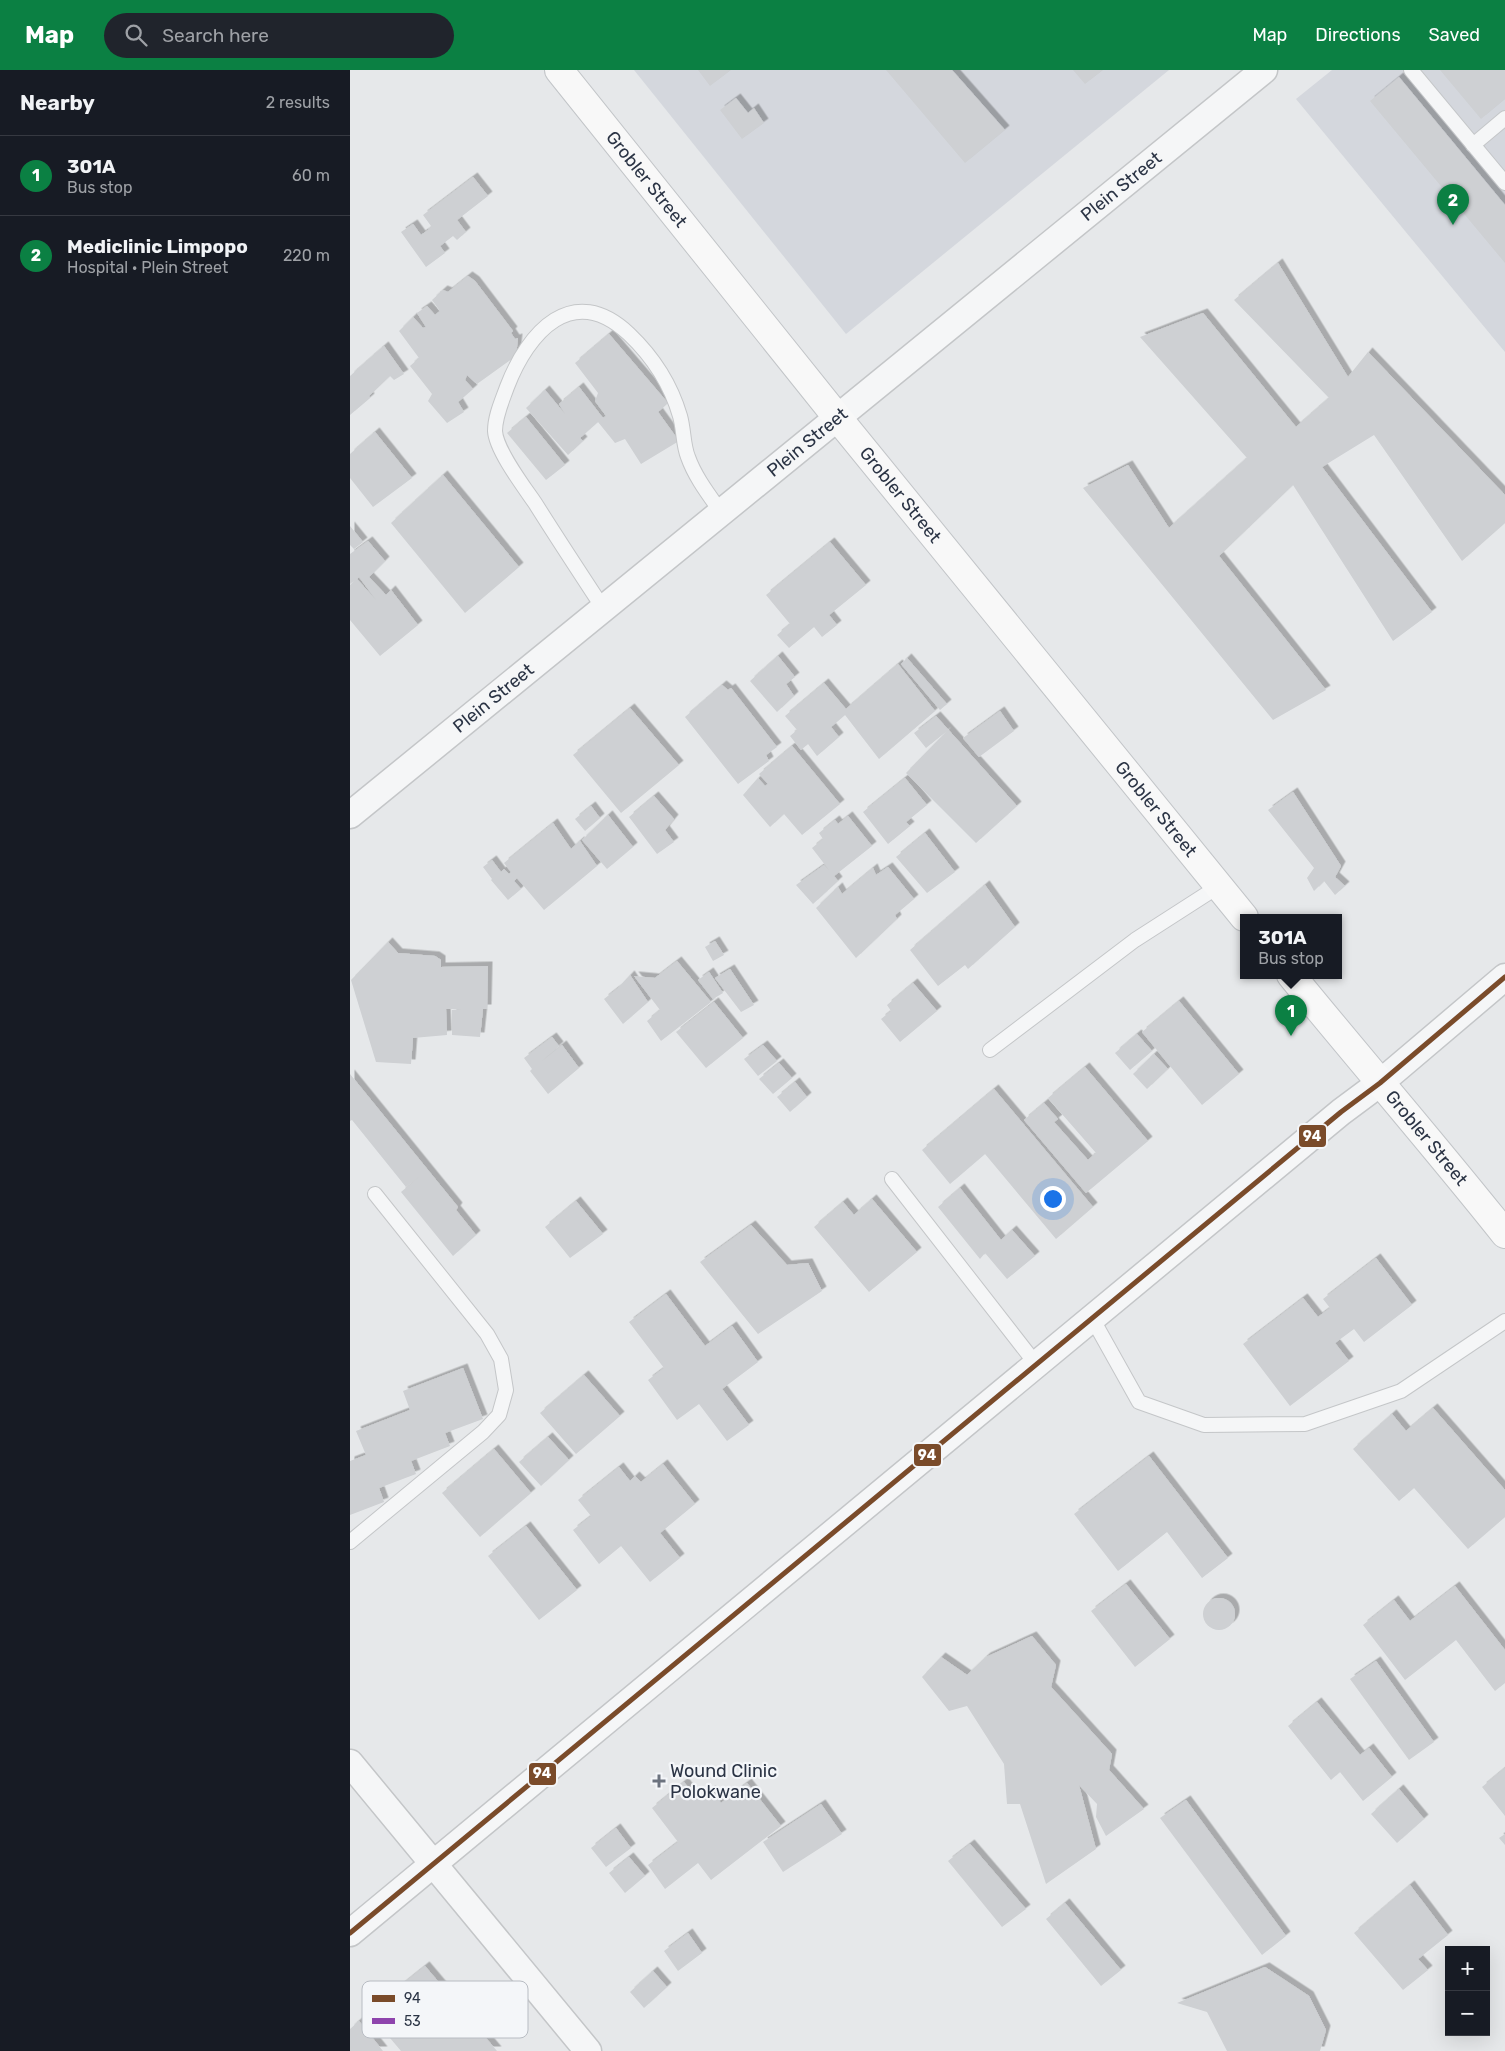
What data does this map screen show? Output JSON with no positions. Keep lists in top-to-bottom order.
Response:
{
  "streets": {
    "main road": ["Grobler Street"],
    "street": ["Plein Street"]
  },
  "crossings": [
    ["Grobler Street", "Plein Street"]
  ],
  "places": {
    "health": ["Wound Clinic Polokwane"]
  },
  "lines": ["transit line 94"],
  "legend": ["94", "53"],
  "page": {
    "header": "Map",
    "search": "Search here",
    "nav": ["Map", "Directions", "Saved"],
    "heading": ["Nearby", "2 results"],
    "list": [
      {
        "mark": "1",
        "name": "301A",
        "note": "Bus stop",
        "value": "60 m"
      },
      {
        "mark": "2",
        "name": "Mediclinic Limpopo",
        "note": "Hospital · Plein Street",
        "value": "220 m"
      }
    ],
    "pins": ["2", "1"],
    "popup": ["301A", "Bus stop"],
    "map_buttons": ["+", "−"]
  }
}
